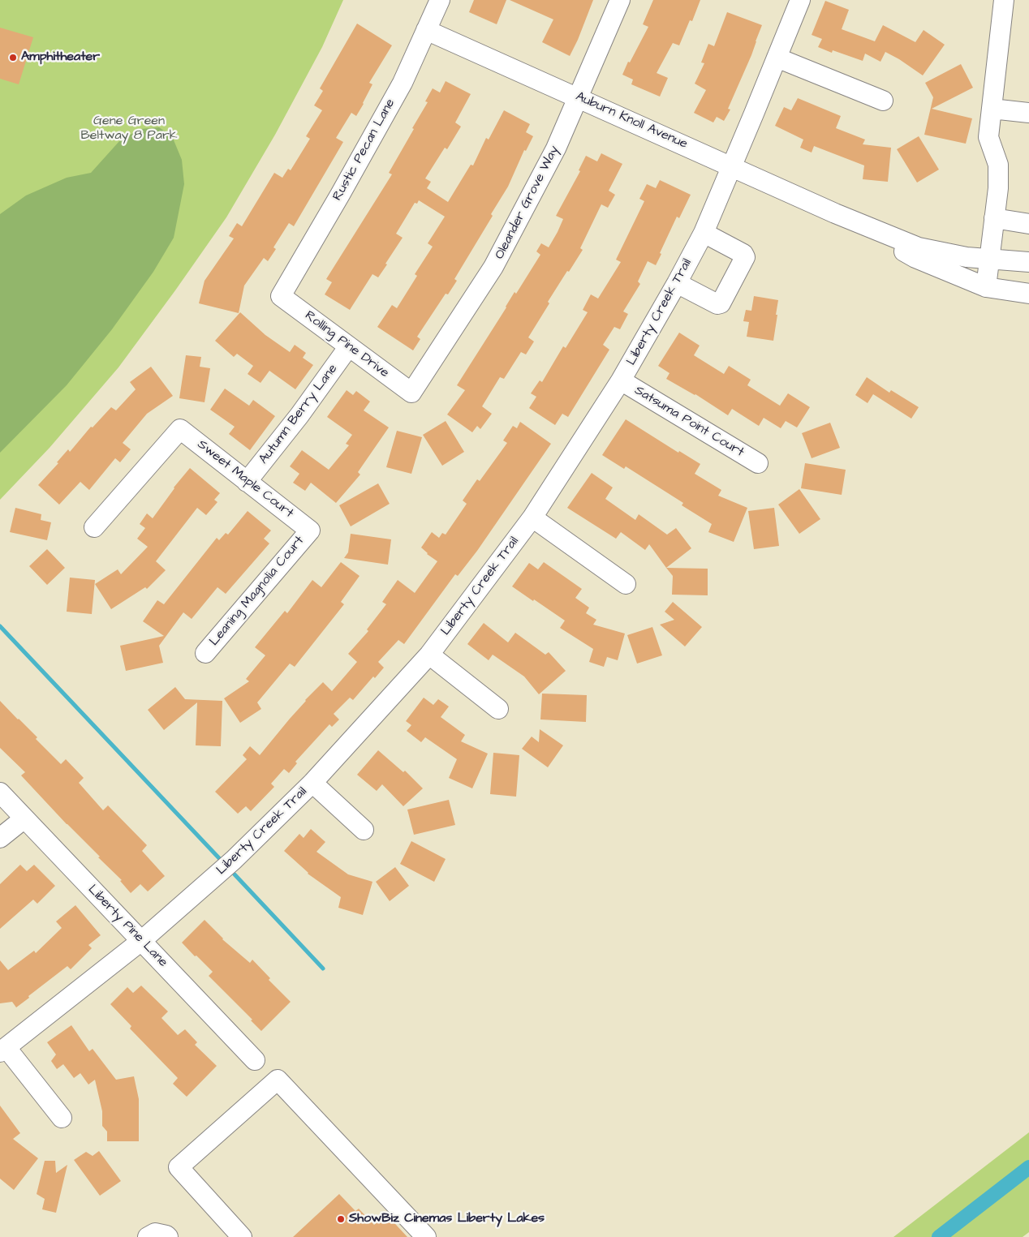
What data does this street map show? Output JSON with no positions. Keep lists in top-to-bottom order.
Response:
{
  "streets": {
    "street": [
      "Auburn Knoll Avenue",
      "Rustic Pecan Lane",
      "Oleander Grove Way",
      "Liberty Creek Trail",
      "Rolling Pine Drive",
      "Autumn Berry Lane",
      "Satsuma Point Court",
      "Sweet Maple Court",
      "Leaning Magnolia Court",
      "Liberty Pine Lane"
    ]
  },
  "crossings": [
    ["Auburn Knoll Avenue", "Rustic Pecan Lane"],
    ["Auburn Knoll Avenue", "Oleander Grove Way"],
    ["Auburn Knoll Avenue", "Liberty Creek Trail"],
    ["Rustic Pecan Lane", "Rolling Pine Drive"],
    ["Oleander Grove Way", "Rolling Pine Drive"],
    ["Liberty Creek Trail", "Satsuma Point Court"],
    ["Liberty Creek Trail", "Liberty Pine Lane"],
    ["Rolling Pine Drive", "Autumn Berry Lane"],
    ["Autumn Berry Lane", "Sweet Maple Court"],
    ["Sweet Maple Court", "Leaning Magnolia Court"]
  ],
  "parks": ["Gene Green Beltway 8 Park"],
  "places": ["Amphitheater", "ShowBiz Cinemas Liberty Lakes"]
}
